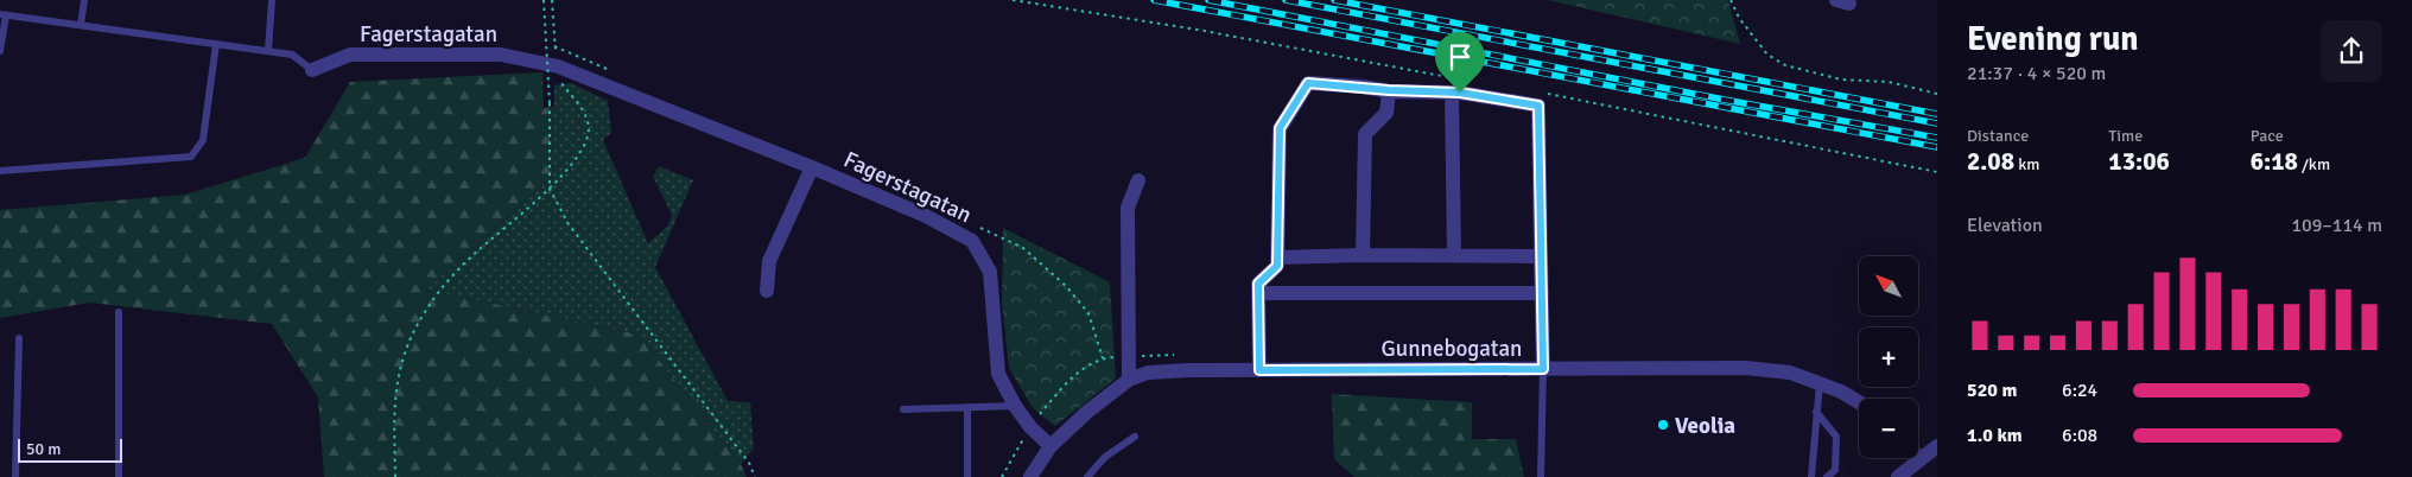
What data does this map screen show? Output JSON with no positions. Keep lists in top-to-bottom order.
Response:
{
  "streets": {
    "street": ["Fagerstagatan", "Gunnebogatan"]
  },
  "crossings": [
    ["Fagerstagatan", "Gunnebogatan"]
  ],
  "places": ["Veolia"],
  "scale_bar": "50 m",
  "north": "top left",
  "page": {
    "heading": ["Evening run", "21:37 · 4 × 520 m"],
    "stats": [
      ["Distance", "2.08 km"],
      ["Time", "13:06"],
      ["Pace", "6:18 /km"]
    ],
    "chart": ["Elevation", "109–114 m"],
    "map_buttons": ["+", "−"],
    "list": [
      {
        "name": "520 m",
        "note": "6:24"
      },
      {
        "name": "1.0 km",
        "note": "6:08"
      }
    ],
    "scale": "50 m"
  }
}
